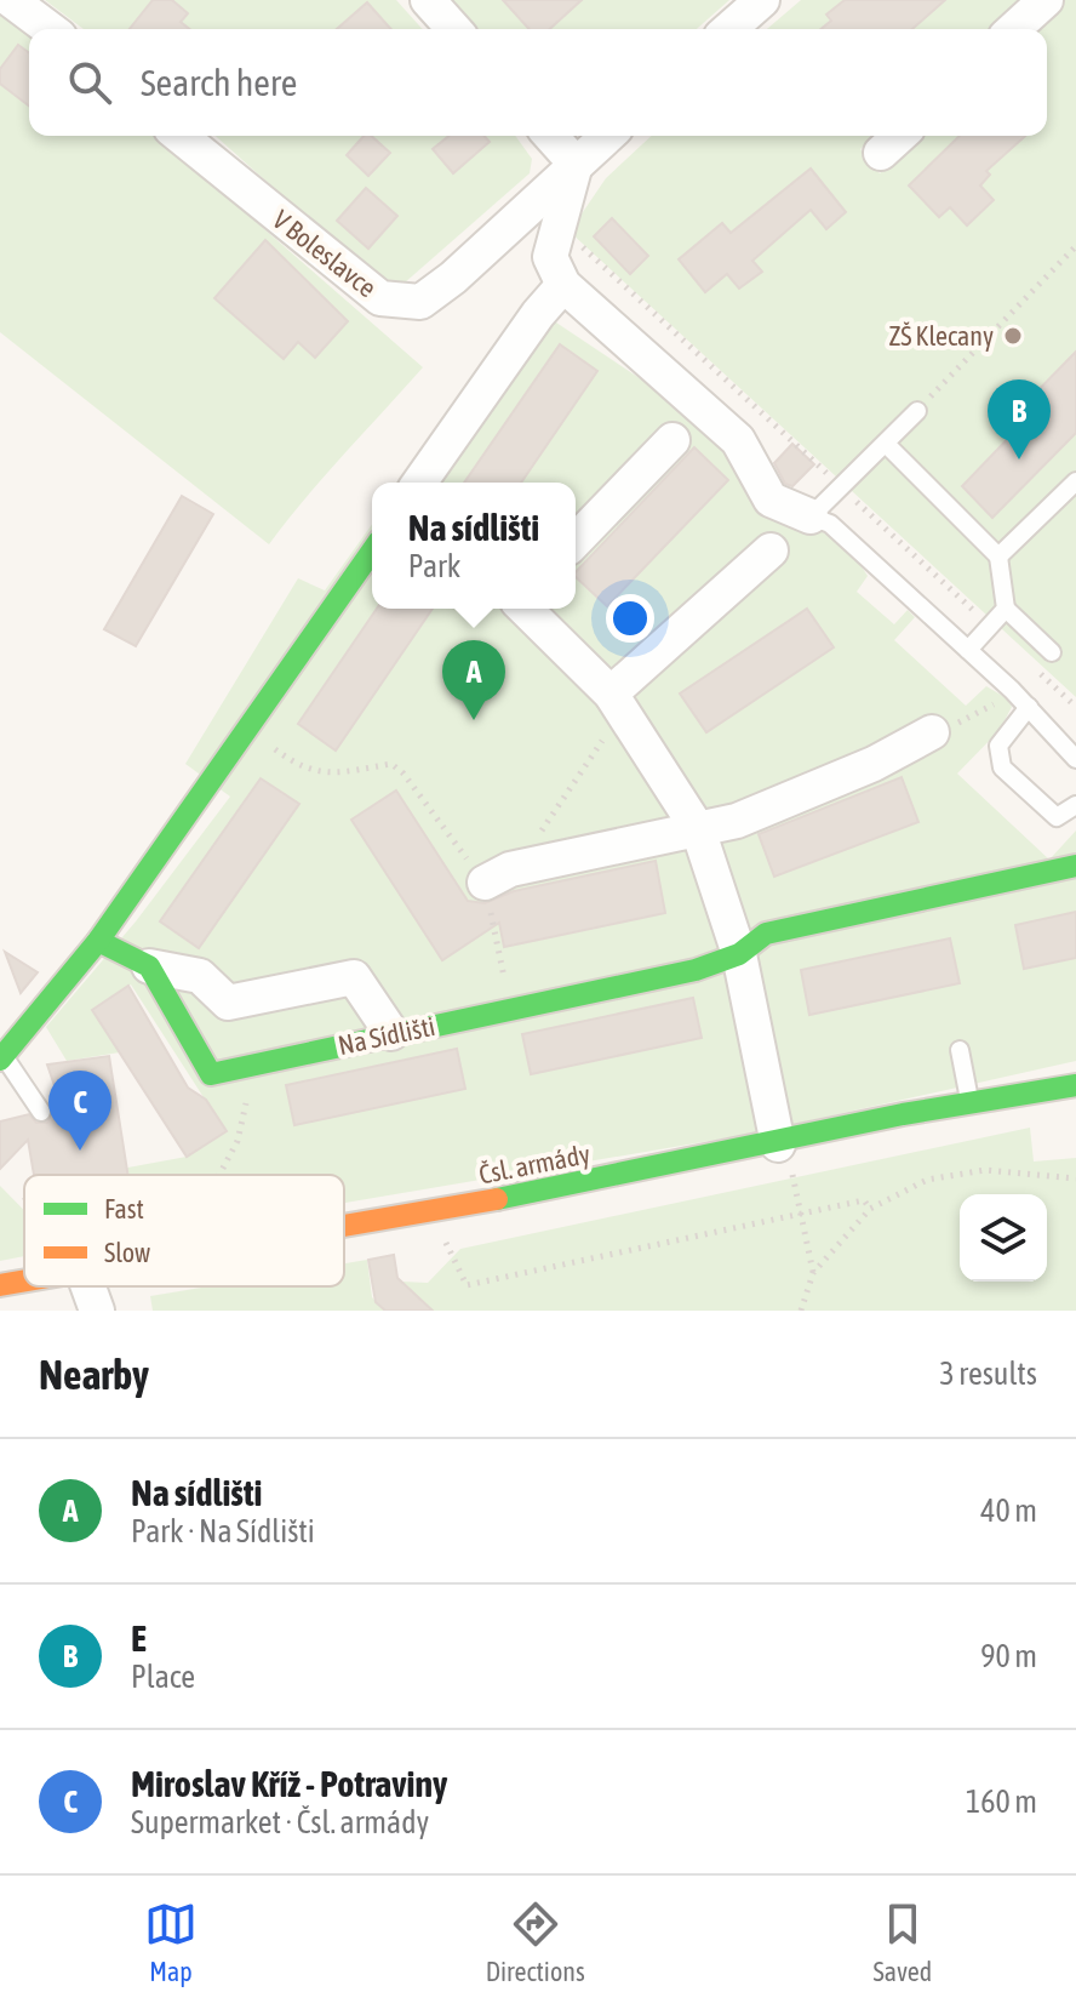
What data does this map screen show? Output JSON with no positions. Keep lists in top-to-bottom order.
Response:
{
  "streets": {
    "street": ["V Boleslavce", "Na Sídlišti", "Čsl. armády"]
  },
  "places": ["ZŠ Klecany"],
  "legend": ["Fast", "Slow"],
  "page": {
    "search": "Search here",
    "pins": ["B", "A", "C"],
    "popup": ["Na sídlišti", "Park"],
    "heading": ["Nearby", "3 results"],
    "list": [
      {
        "mark": "A",
        "name": "Na sídlišti",
        "note": "Park · Na Sídlišti",
        "value": "40 m"
      },
      {
        "mark": "B",
        "name": "E",
        "note": "Place",
        "value": "90 m"
      },
      {
        "mark": "C",
        "name": "Miroslav Kříž - Potraviny",
        "note": "Supermarket · Čsl. armády",
        "value": "160 m"
      }
    ],
    "nav": ["Map", "Directions", "Saved"]
  }
}
